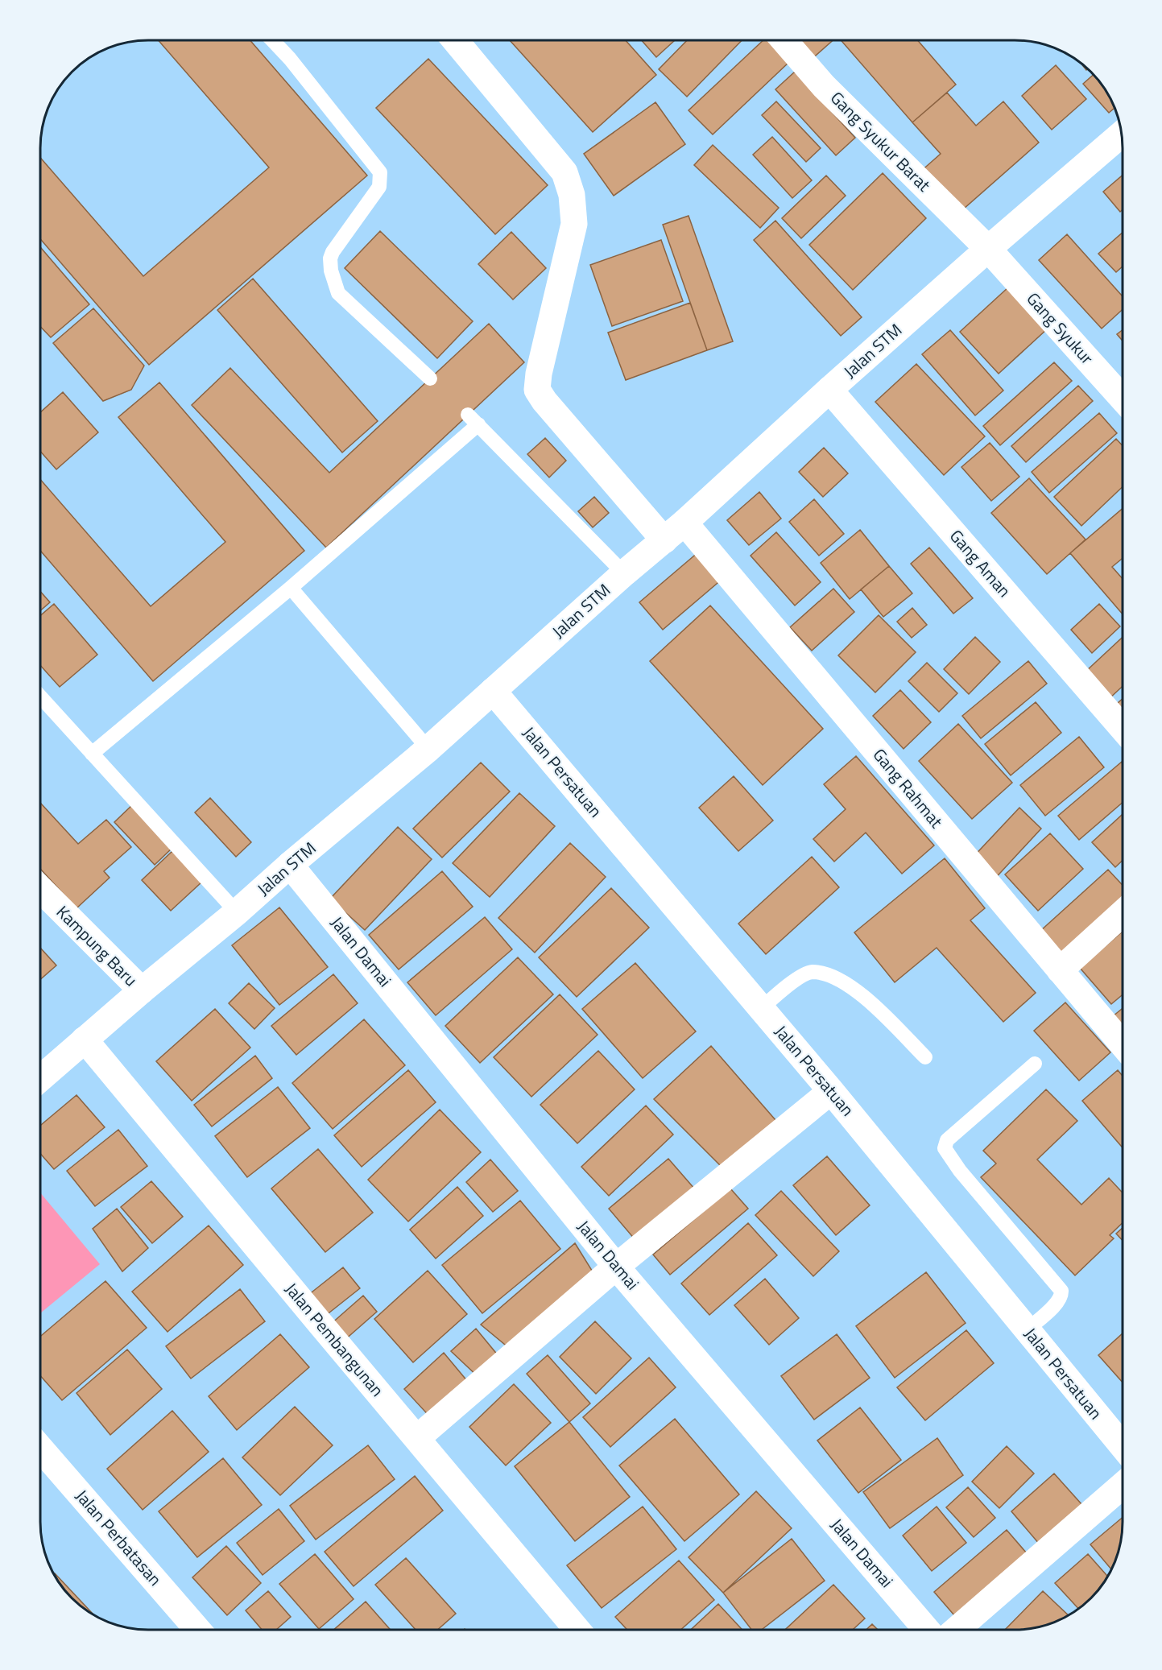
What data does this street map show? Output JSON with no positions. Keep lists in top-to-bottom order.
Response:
{
  "streets": {
    "street": [
      "Gang Syukur Barat",
      "Gang Syukur",
      "Jalan STM",
      "Gang Aman",
      "Jalan Persatuan",
      "Gang Rahmat",
      "Kampung Baru",
      "Jalan Damai",
      "Jalan Pembangunan",
      "Jalan Perbatasan"
    ]
  },
  "crossings": [
    ["Gang Syukur Barat", "Gang Syukur"],
    ["Gang Syukur Barat", "Jalan STM"],
    ["Gang Syukur", "Jalan STM"],
    ["Jalan STM", "Gang Aman"],
    ["Jalan STM", "Jalan Persatuan"],
    ["Jalan STM", "Gang Rahmat"],
    ["Jalan STM", "Kampung Baru"],
    ["Jalan STM", "Jalan Damai"],
    ["Jalan STM", "Jalan Pembangunan"]
  ]
}
